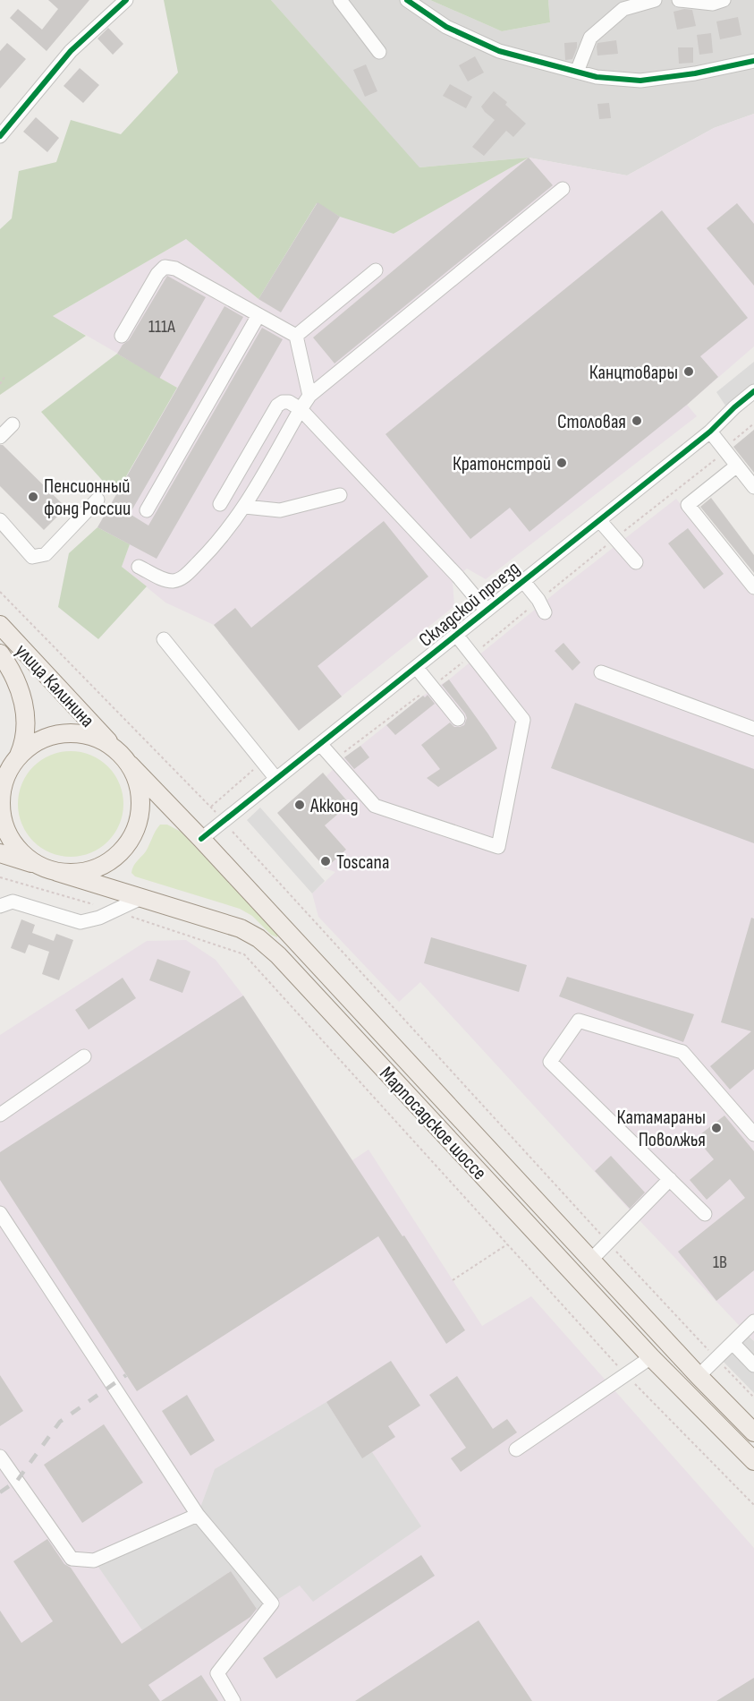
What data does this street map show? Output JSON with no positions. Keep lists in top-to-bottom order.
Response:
{
  "streets": {
    "main road": ["улица Калинина", "Марпосадское шоссе"],
    "street": ["Складской проезд"]
  },
  "crossings": [
    ["Складской проезд", "Марпосадское шоссе"],
    ["улица Калинина", "Марпосадское шоссе"]
  ],
  "places": [
    "Канцтовары",
    "Столовая",
    "Кратонстрой",
    "Пенсионный фонд России",
    "Акконд",
    "Toscana",
    "Катамараны Поволжья"
  ],
  "house_numbers": ["111А", "1В"]
}
